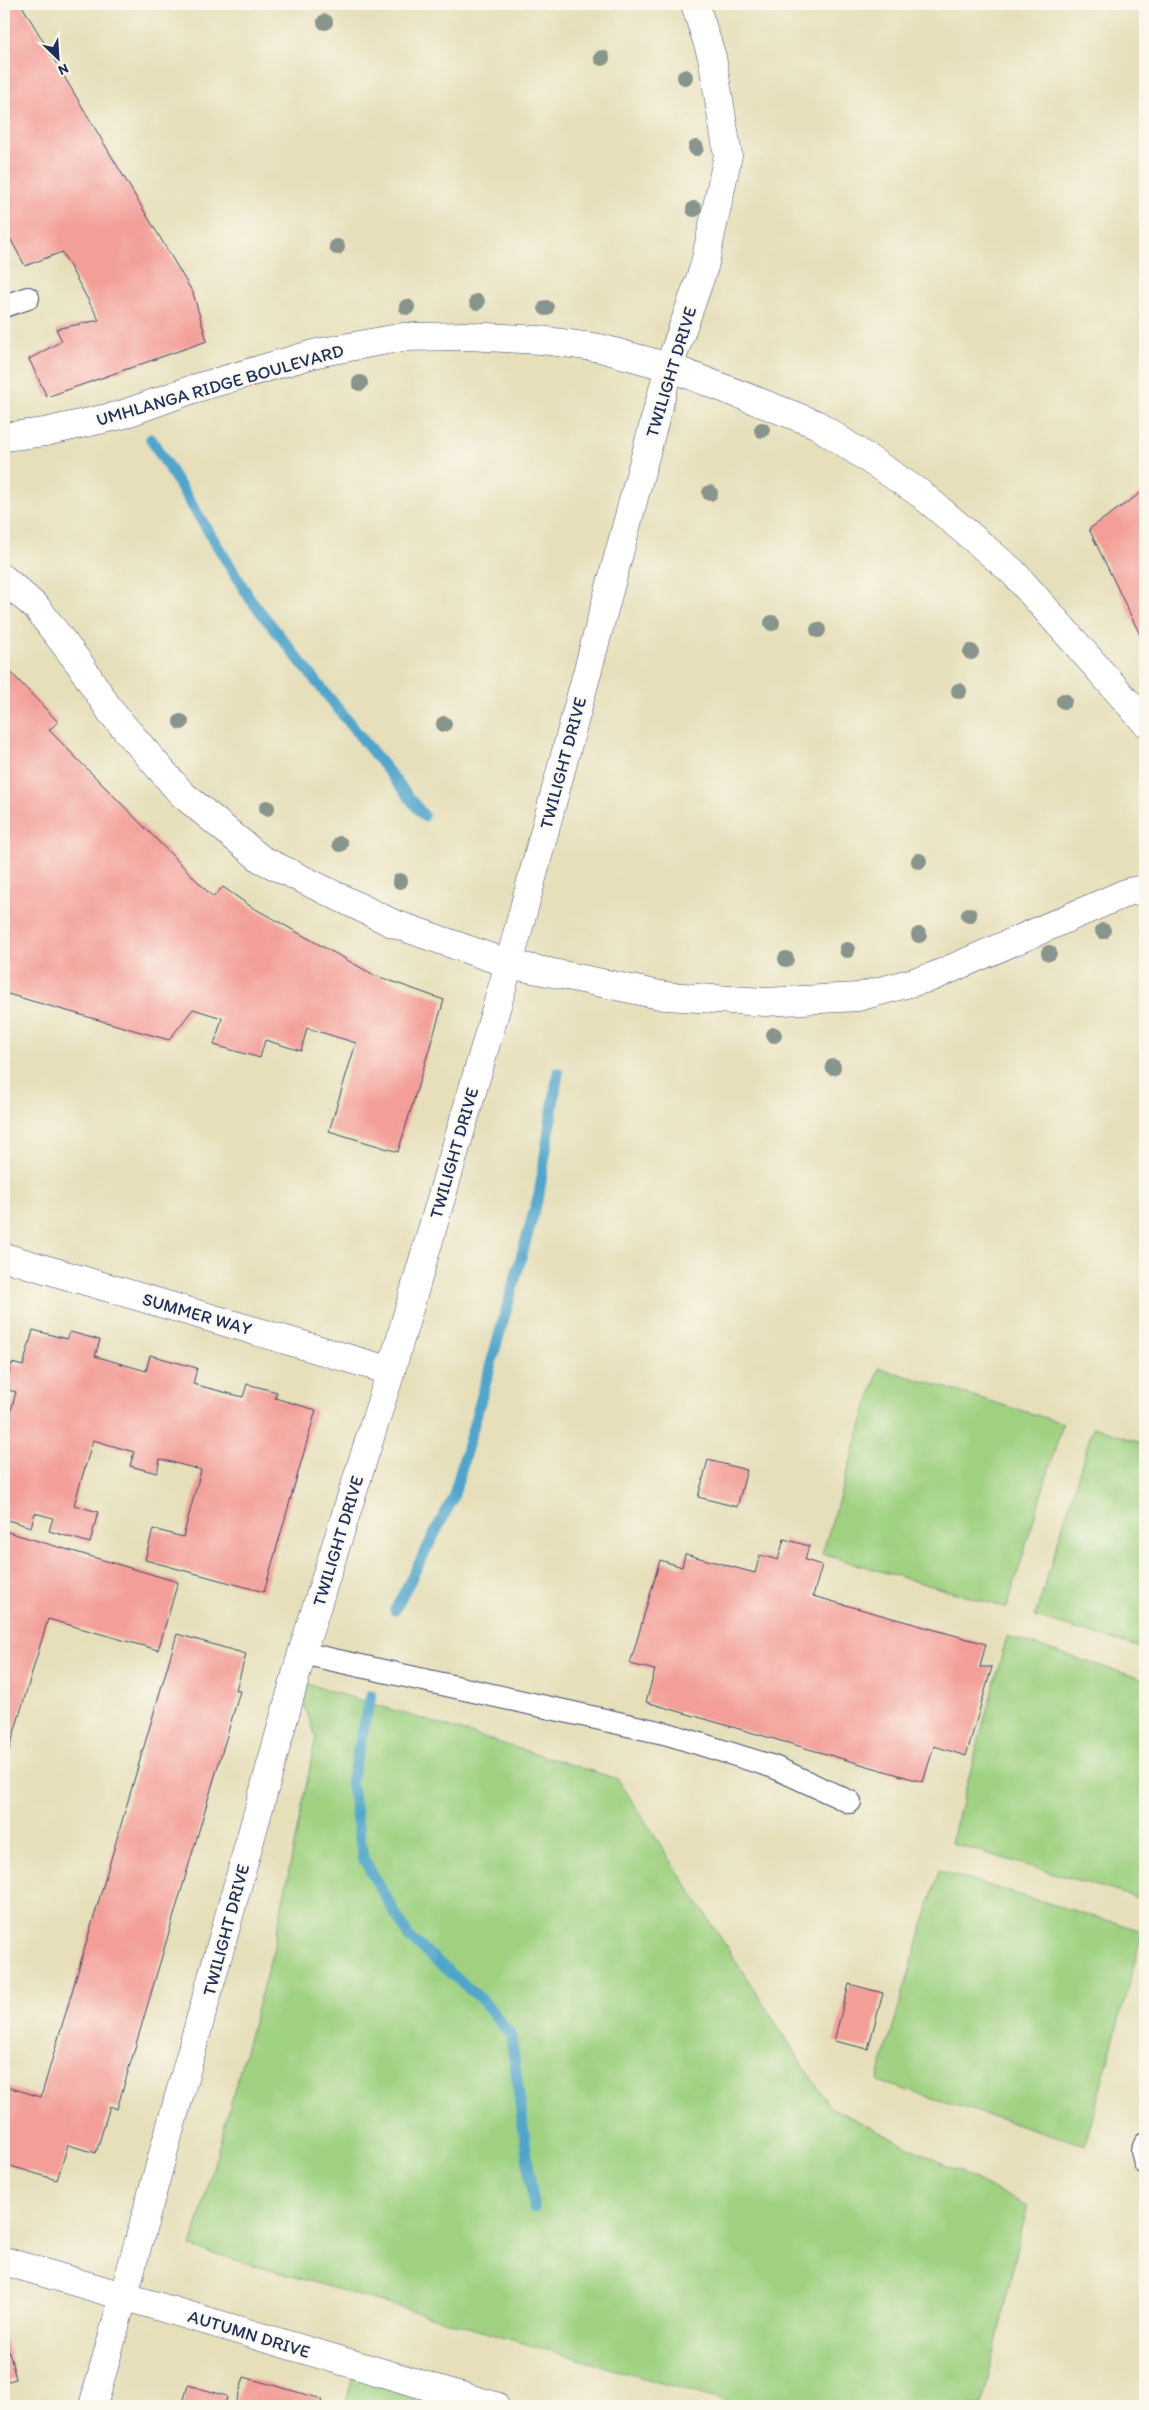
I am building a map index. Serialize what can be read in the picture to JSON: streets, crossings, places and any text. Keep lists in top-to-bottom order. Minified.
{"streets":{"street":["TWILIGHT DRIVE","UMHLANGA RIDGE BOULEVARD","SUMMER WAY","AUTUMN DRIVE"]},"crossings":[["TWILIGHT DRIVE","UMHLANGA RIDGE BOULEVARD"],["TWILIGHT DRIVE","SUMMER WAY"],["TWILIGHT DRIVE","AUTUMN DRIVE"]],"north":"bottom right"}
